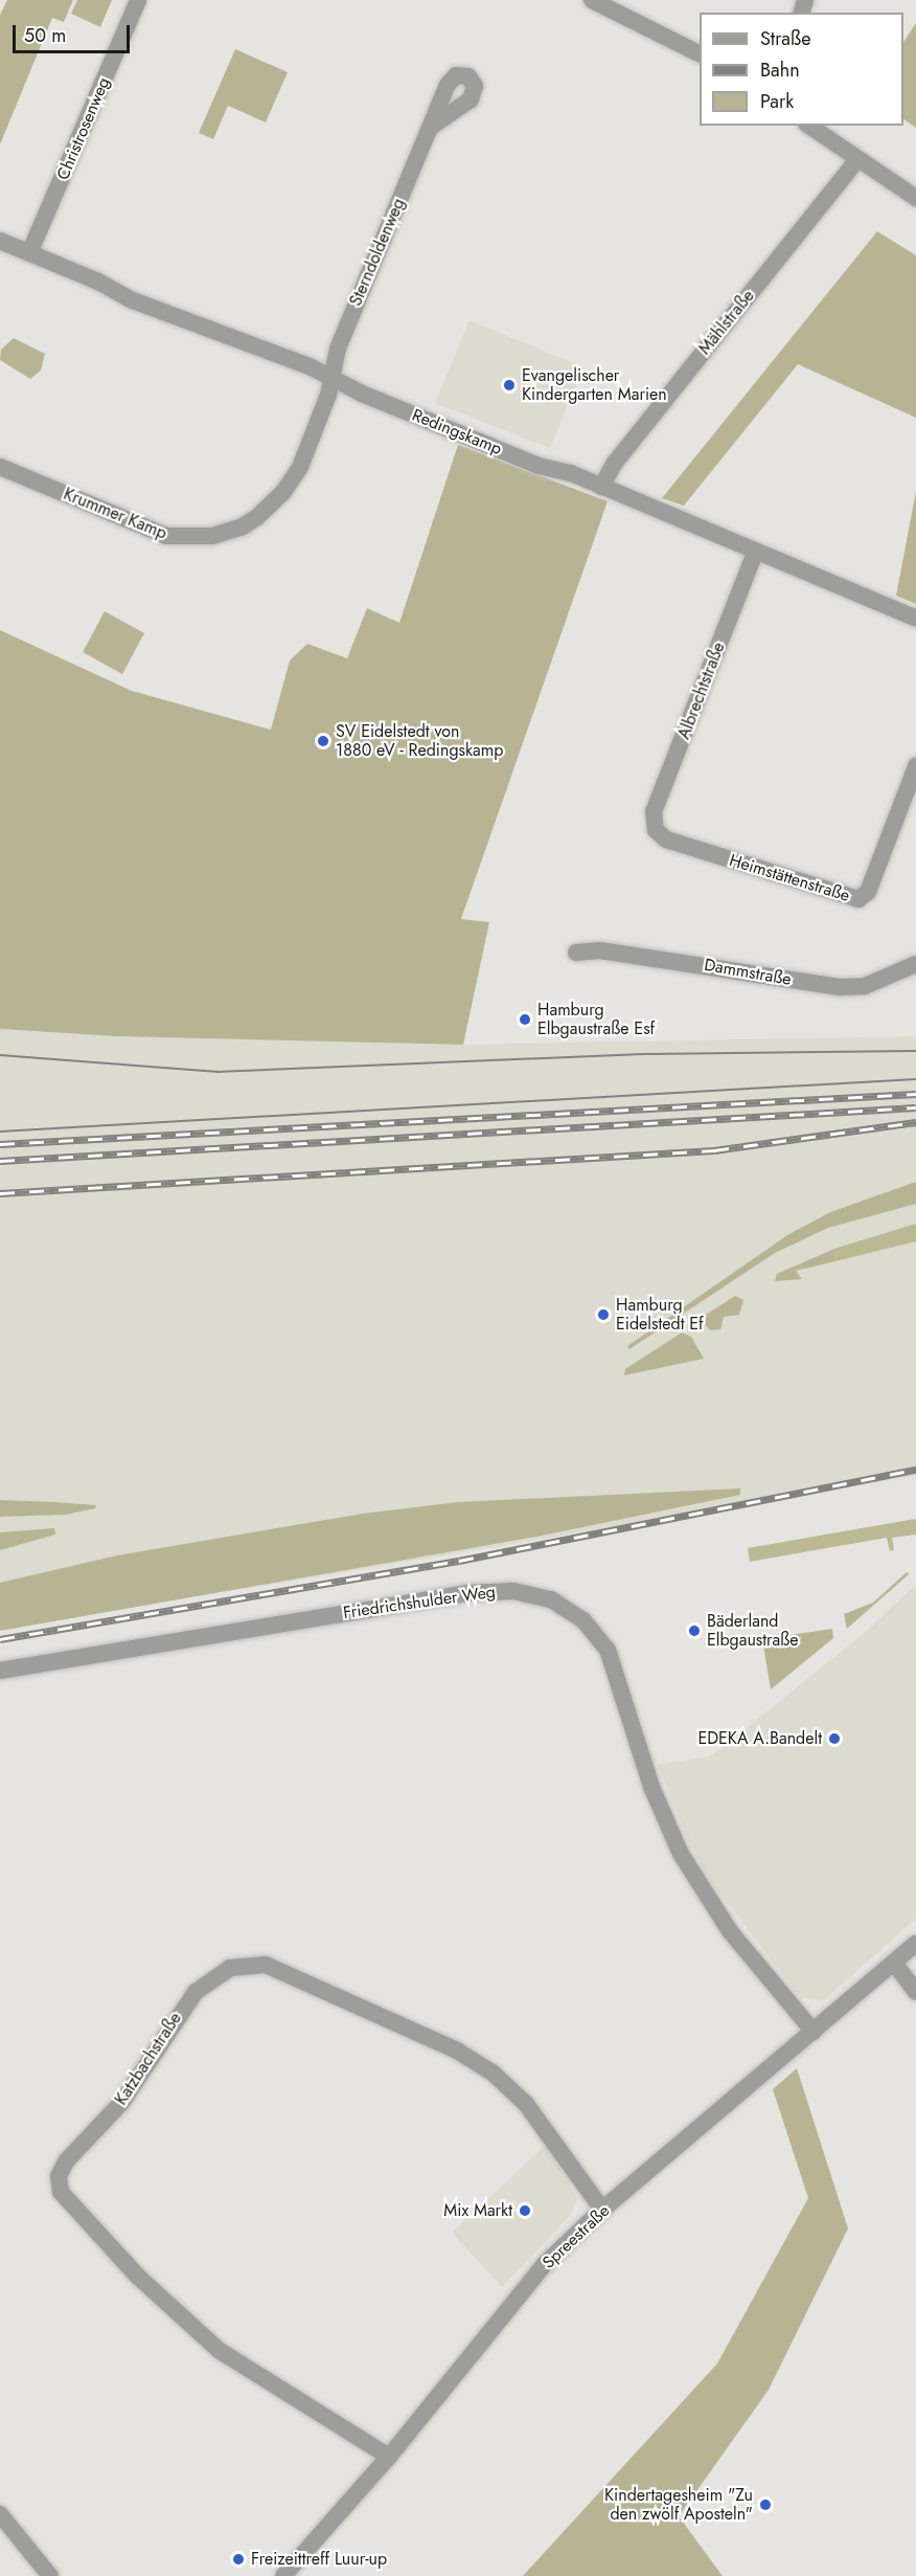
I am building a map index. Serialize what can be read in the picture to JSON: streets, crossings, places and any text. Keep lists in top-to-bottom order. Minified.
{"streets":{"street":["Christrosenweg","Sterndoldenweg","Mählstraße","Redingskamp","Krummer Kamp","Albrechtstraße","Heimstättenstraße","Dammstraße","Friedrichshulder Weg","Katzbachstraße","Spreestraße"]},"crossings":[["Christrosenweg","Redingskamp"],["Sterndoldenweg","Redingskamp"],["Sterndoldenweg","Krummer Kamp"],["Mählstraße","Redingskamp"],["Redingskamp","Krummer Kamp"],["Redingskamp","Albrechtstraße"],["Albrechtstraße","Heimstättenstraße"],["Friedrichshulder Weg","Spreestraße"],["Katzbachstraße","Spreestraße"]],"places":["Evangelischer Kindergarten Marien","SV Eidelstedt von 1880 eV - Redingskamp","Hamburg Elbgaustraße Esf","Hamburg Eidelstedt Ef","Bäderland Elbgaustraße","EDEKA A.Bandelt","Mix Markt","Kindertagesheim \"Zu den zwölf Aposteln\"","Freizeittreff Luur-up"],"legend":["Straße","Bahn","Park"],"scale_bar":"50 m"}
